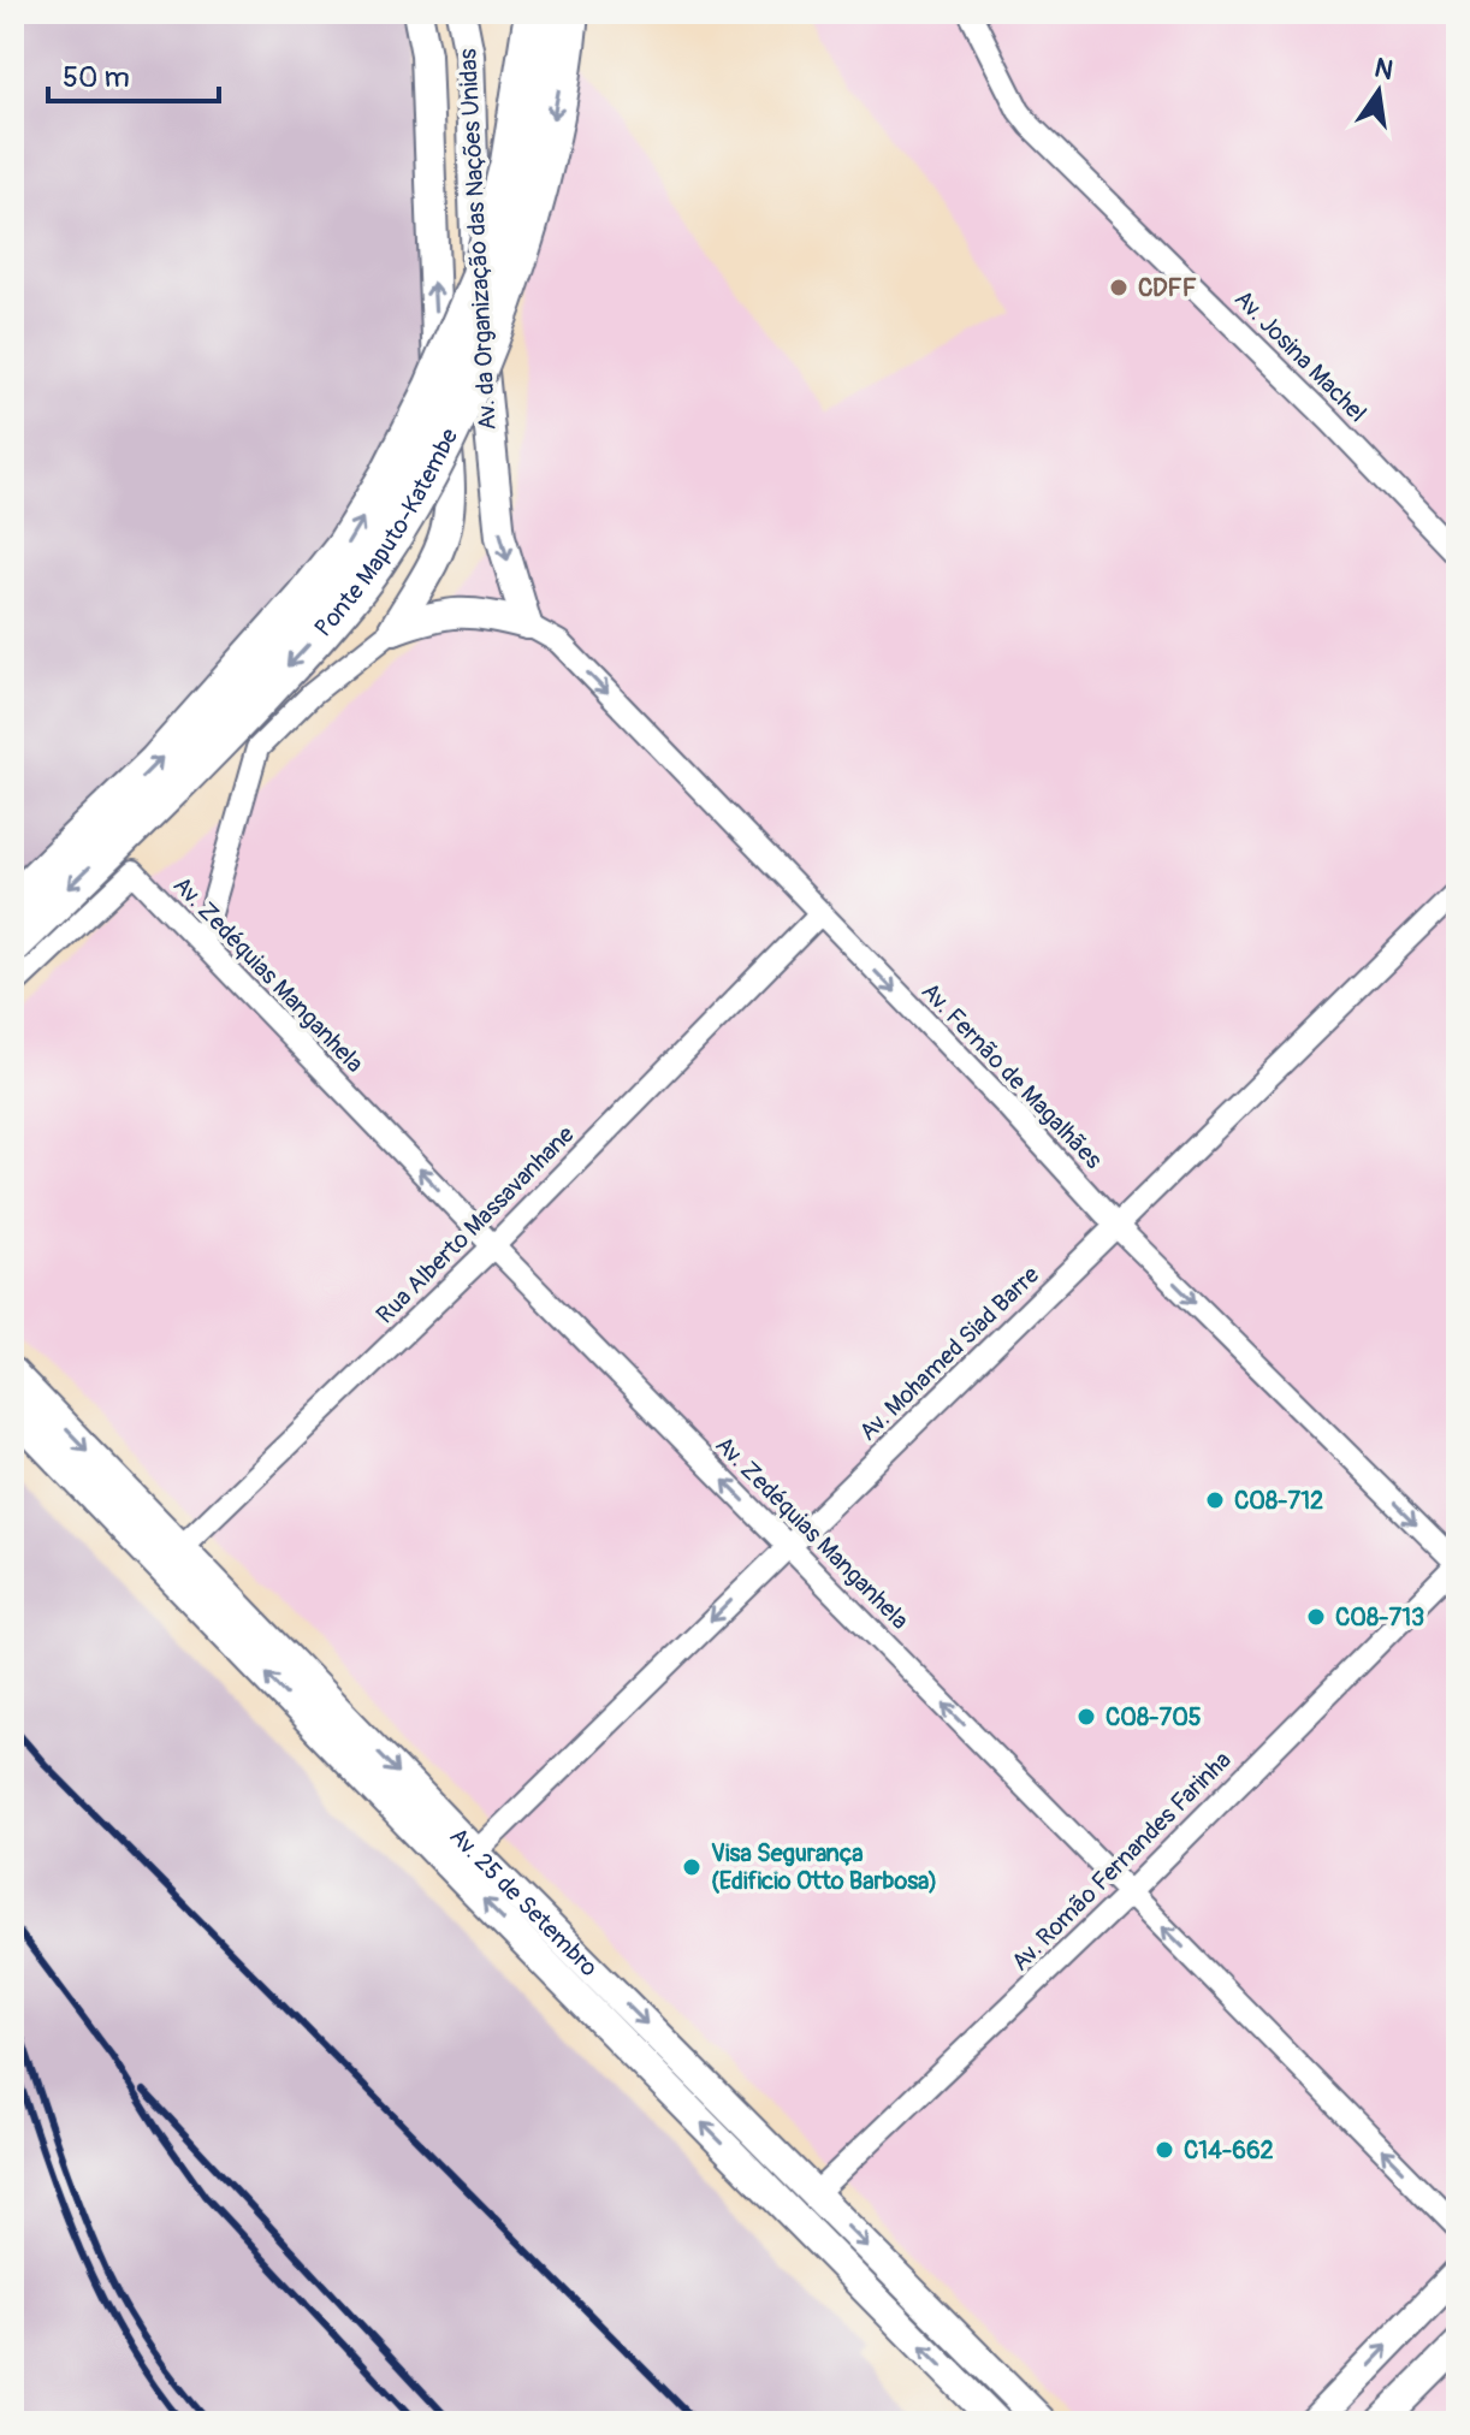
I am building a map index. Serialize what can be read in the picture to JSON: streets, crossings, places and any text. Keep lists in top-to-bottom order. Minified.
{"streets":{"highway":["Ponte Maputo-Katembe"],"main road":["Av. da Organização das Nações Unidas","Av. 25 de Setembro"],"street":["Av. Josina Machel","Av. Zedéquias Manganhela","Av. Fernão de Magalhães","Rua Alberto Massavanhane","Av. Mohamed Siad Barre","Av. Romão Fernandes Farinha"]},"crossings":[["Av. da Organização das Nações Unidas","Av. Fernão de Magalhães"],["Av. Zedéquias Manganhela","Rua Alberto Massavanhane"],["Av. Zedéquias Manganhela","Av. Mohamed Siad Barre"],["Av. Zedéquias Manganhela","Av. Romão Fernandes Farinha"],["Av. Fernão de Magalhães","Rua Alberto Massavanhane"],["Av. Fernão de Magalhães","Av. Mohamed Siad Barre"],["Av. Fernão de Magalhães","Av. Romão Fernandes Farinha"],["Rua Alberto Massavanhane","Av. 25 de Setembro"],["Av. Mohamed Siad Barre","Av. 25 de Setembro"],["Av. Romão Fernandes Farinha","Av. 25 de Setembro"]],"one_way":["Av. Zedéquias Manganhela","Av. Fernão de Magalhães"],"places":["CDFF","C08-712","C08-713","C08-705","Visa Segurança (Edificio Otto Barbosa)","C14-662"],"scale_bar":"50 m","north":"top"}
